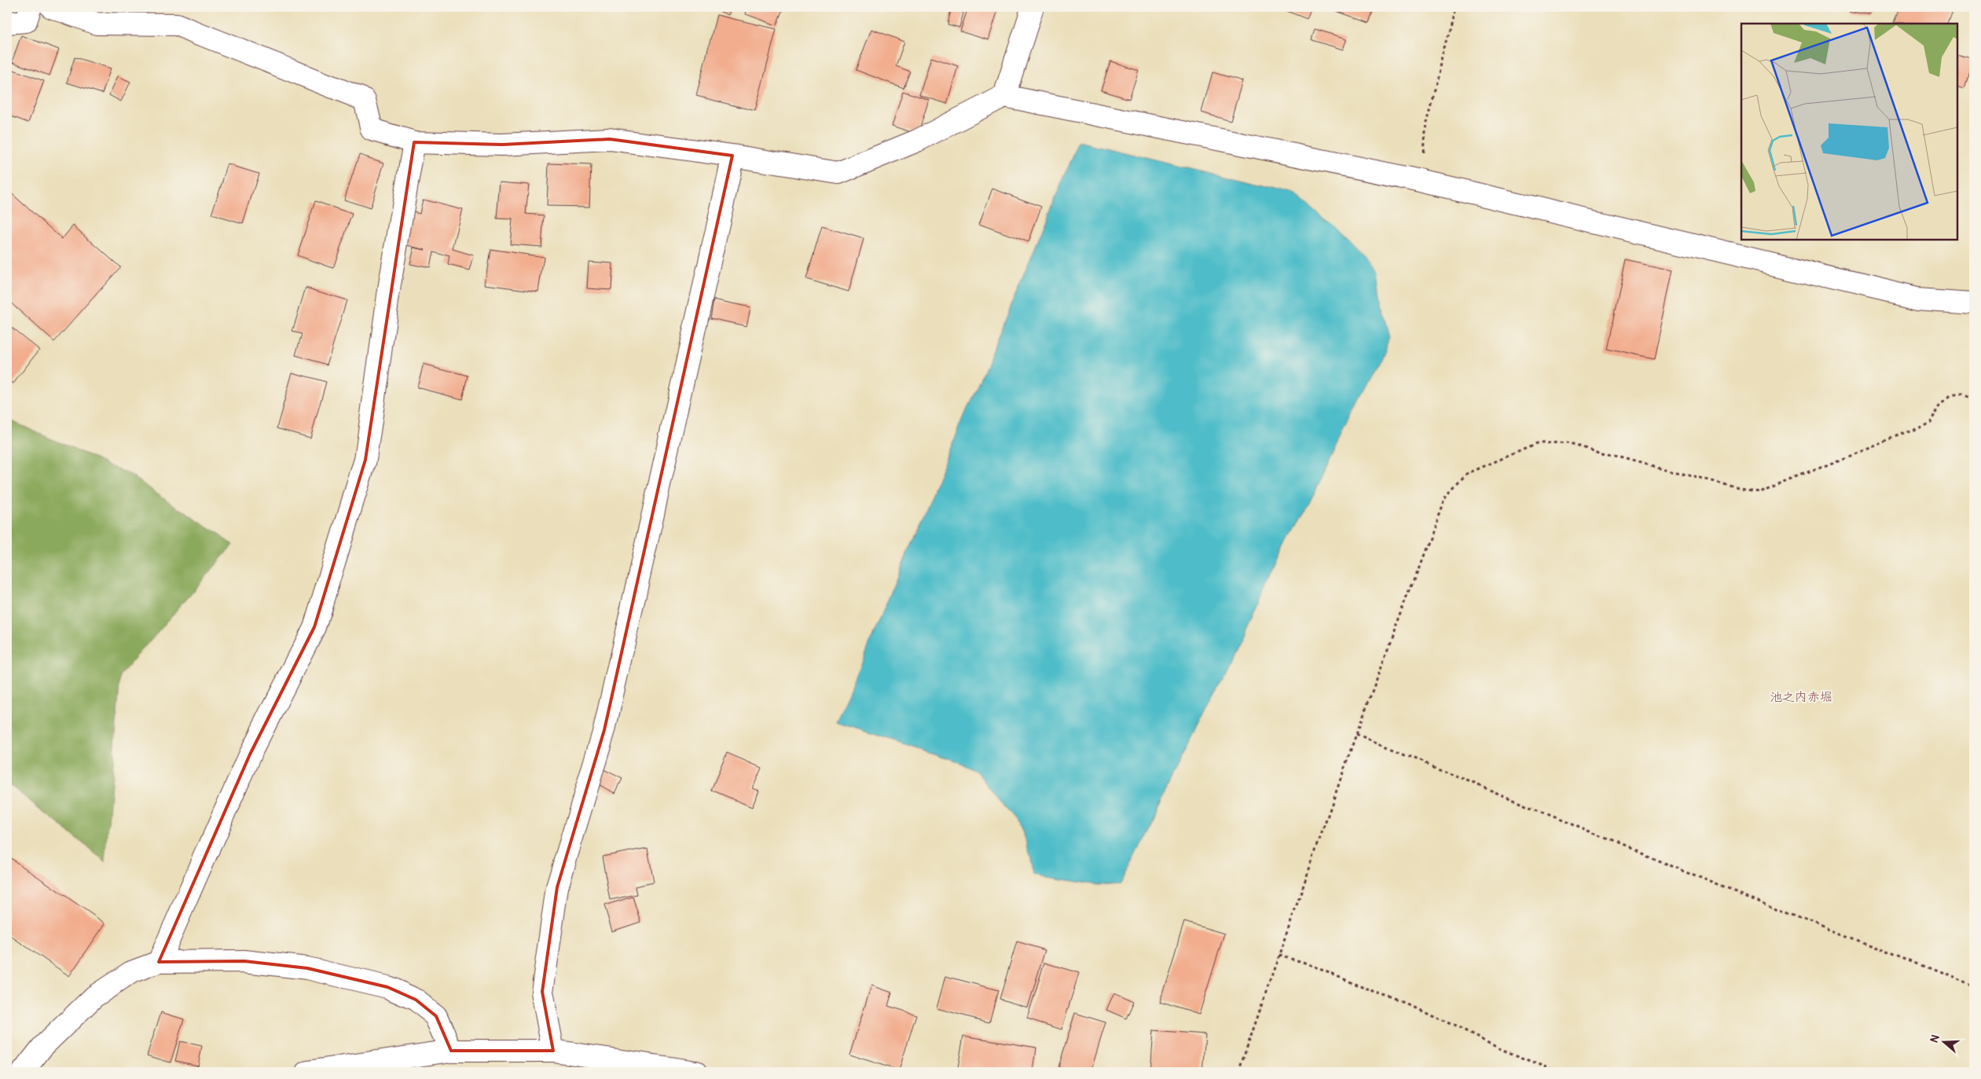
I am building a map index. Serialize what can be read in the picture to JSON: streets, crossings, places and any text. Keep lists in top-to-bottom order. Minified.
{"districts":["池之内赤堀"],"north":"left"}
